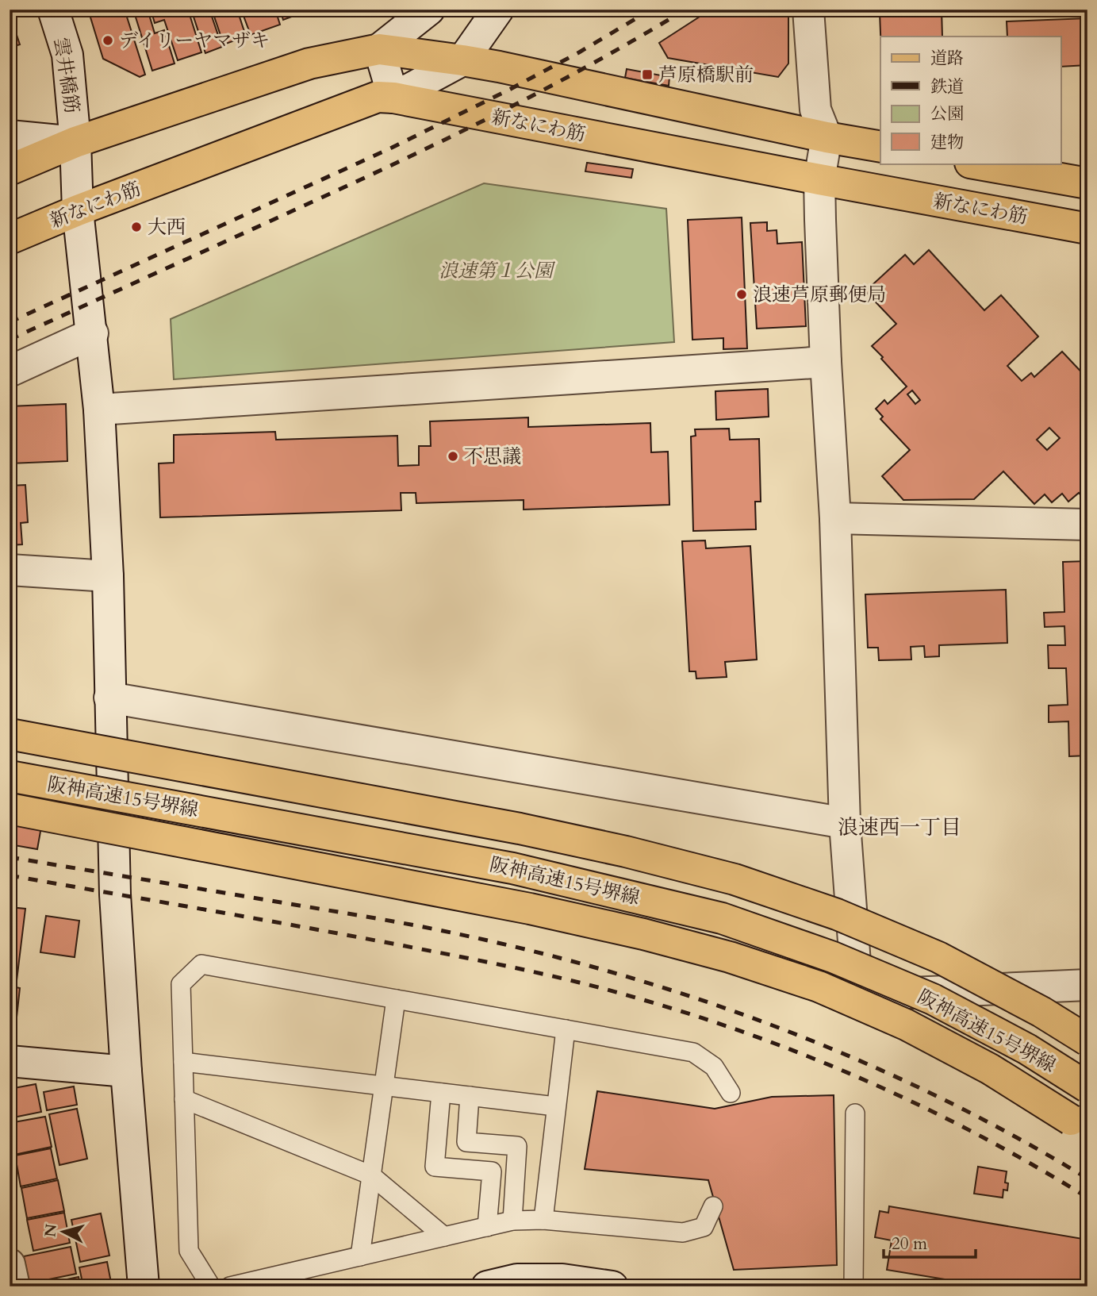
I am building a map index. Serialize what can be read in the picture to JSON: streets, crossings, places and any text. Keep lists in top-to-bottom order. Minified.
{"streets":{"main road":["新なにわ筋","阪神高速15号堺線"],"street":["雲井橋筋"]},"crossings":[["雲井橋筋","新なにわ筋"]],"districts":["浪速西一丁目"],"parks":["浪速第１公園"],"places":{"other":["デイリーヤマザキ","大西","浪速芦原郵便局","不思議"],"transit":["芦原橋駅前"]},"legend":["道路","鉄道","公園","建物"],"scale_bar":"20 m","north":"left"}
